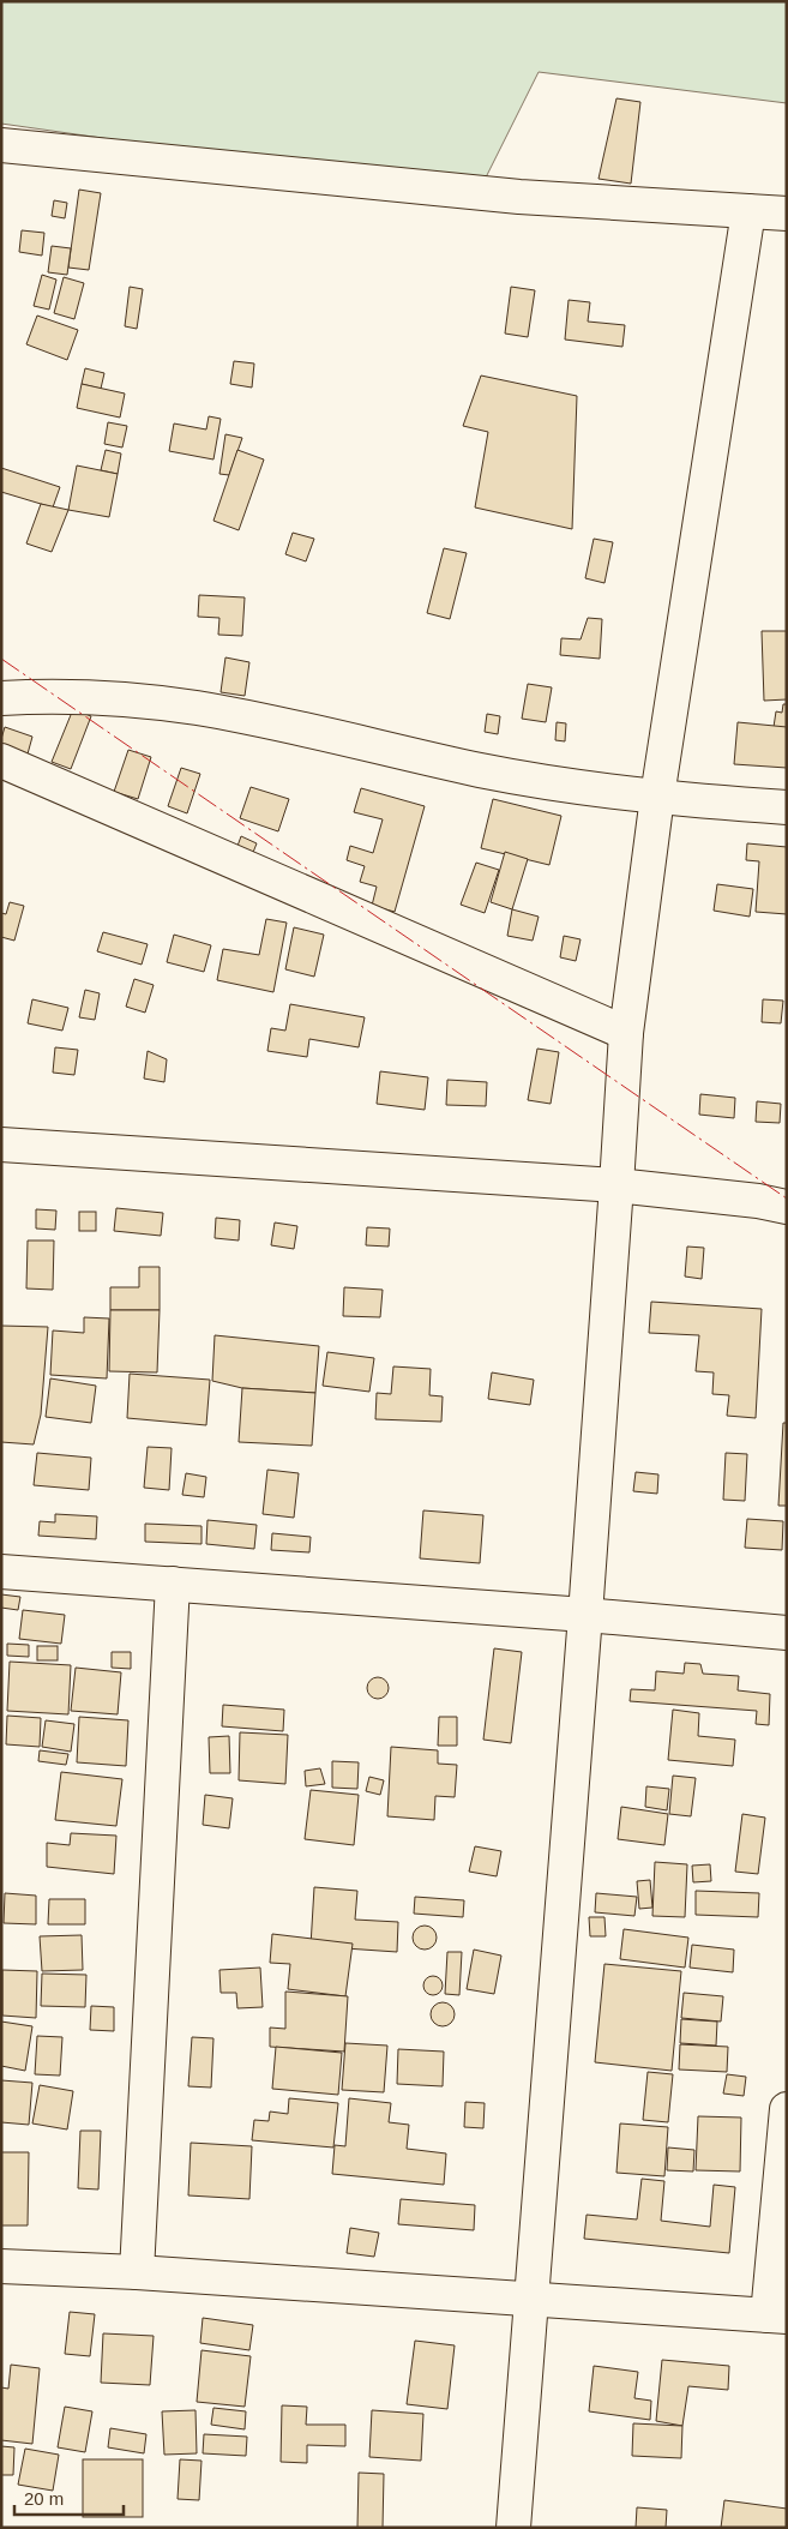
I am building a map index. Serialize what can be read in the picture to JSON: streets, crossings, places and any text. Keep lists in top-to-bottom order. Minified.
{"scale_bar":"20 m"}
